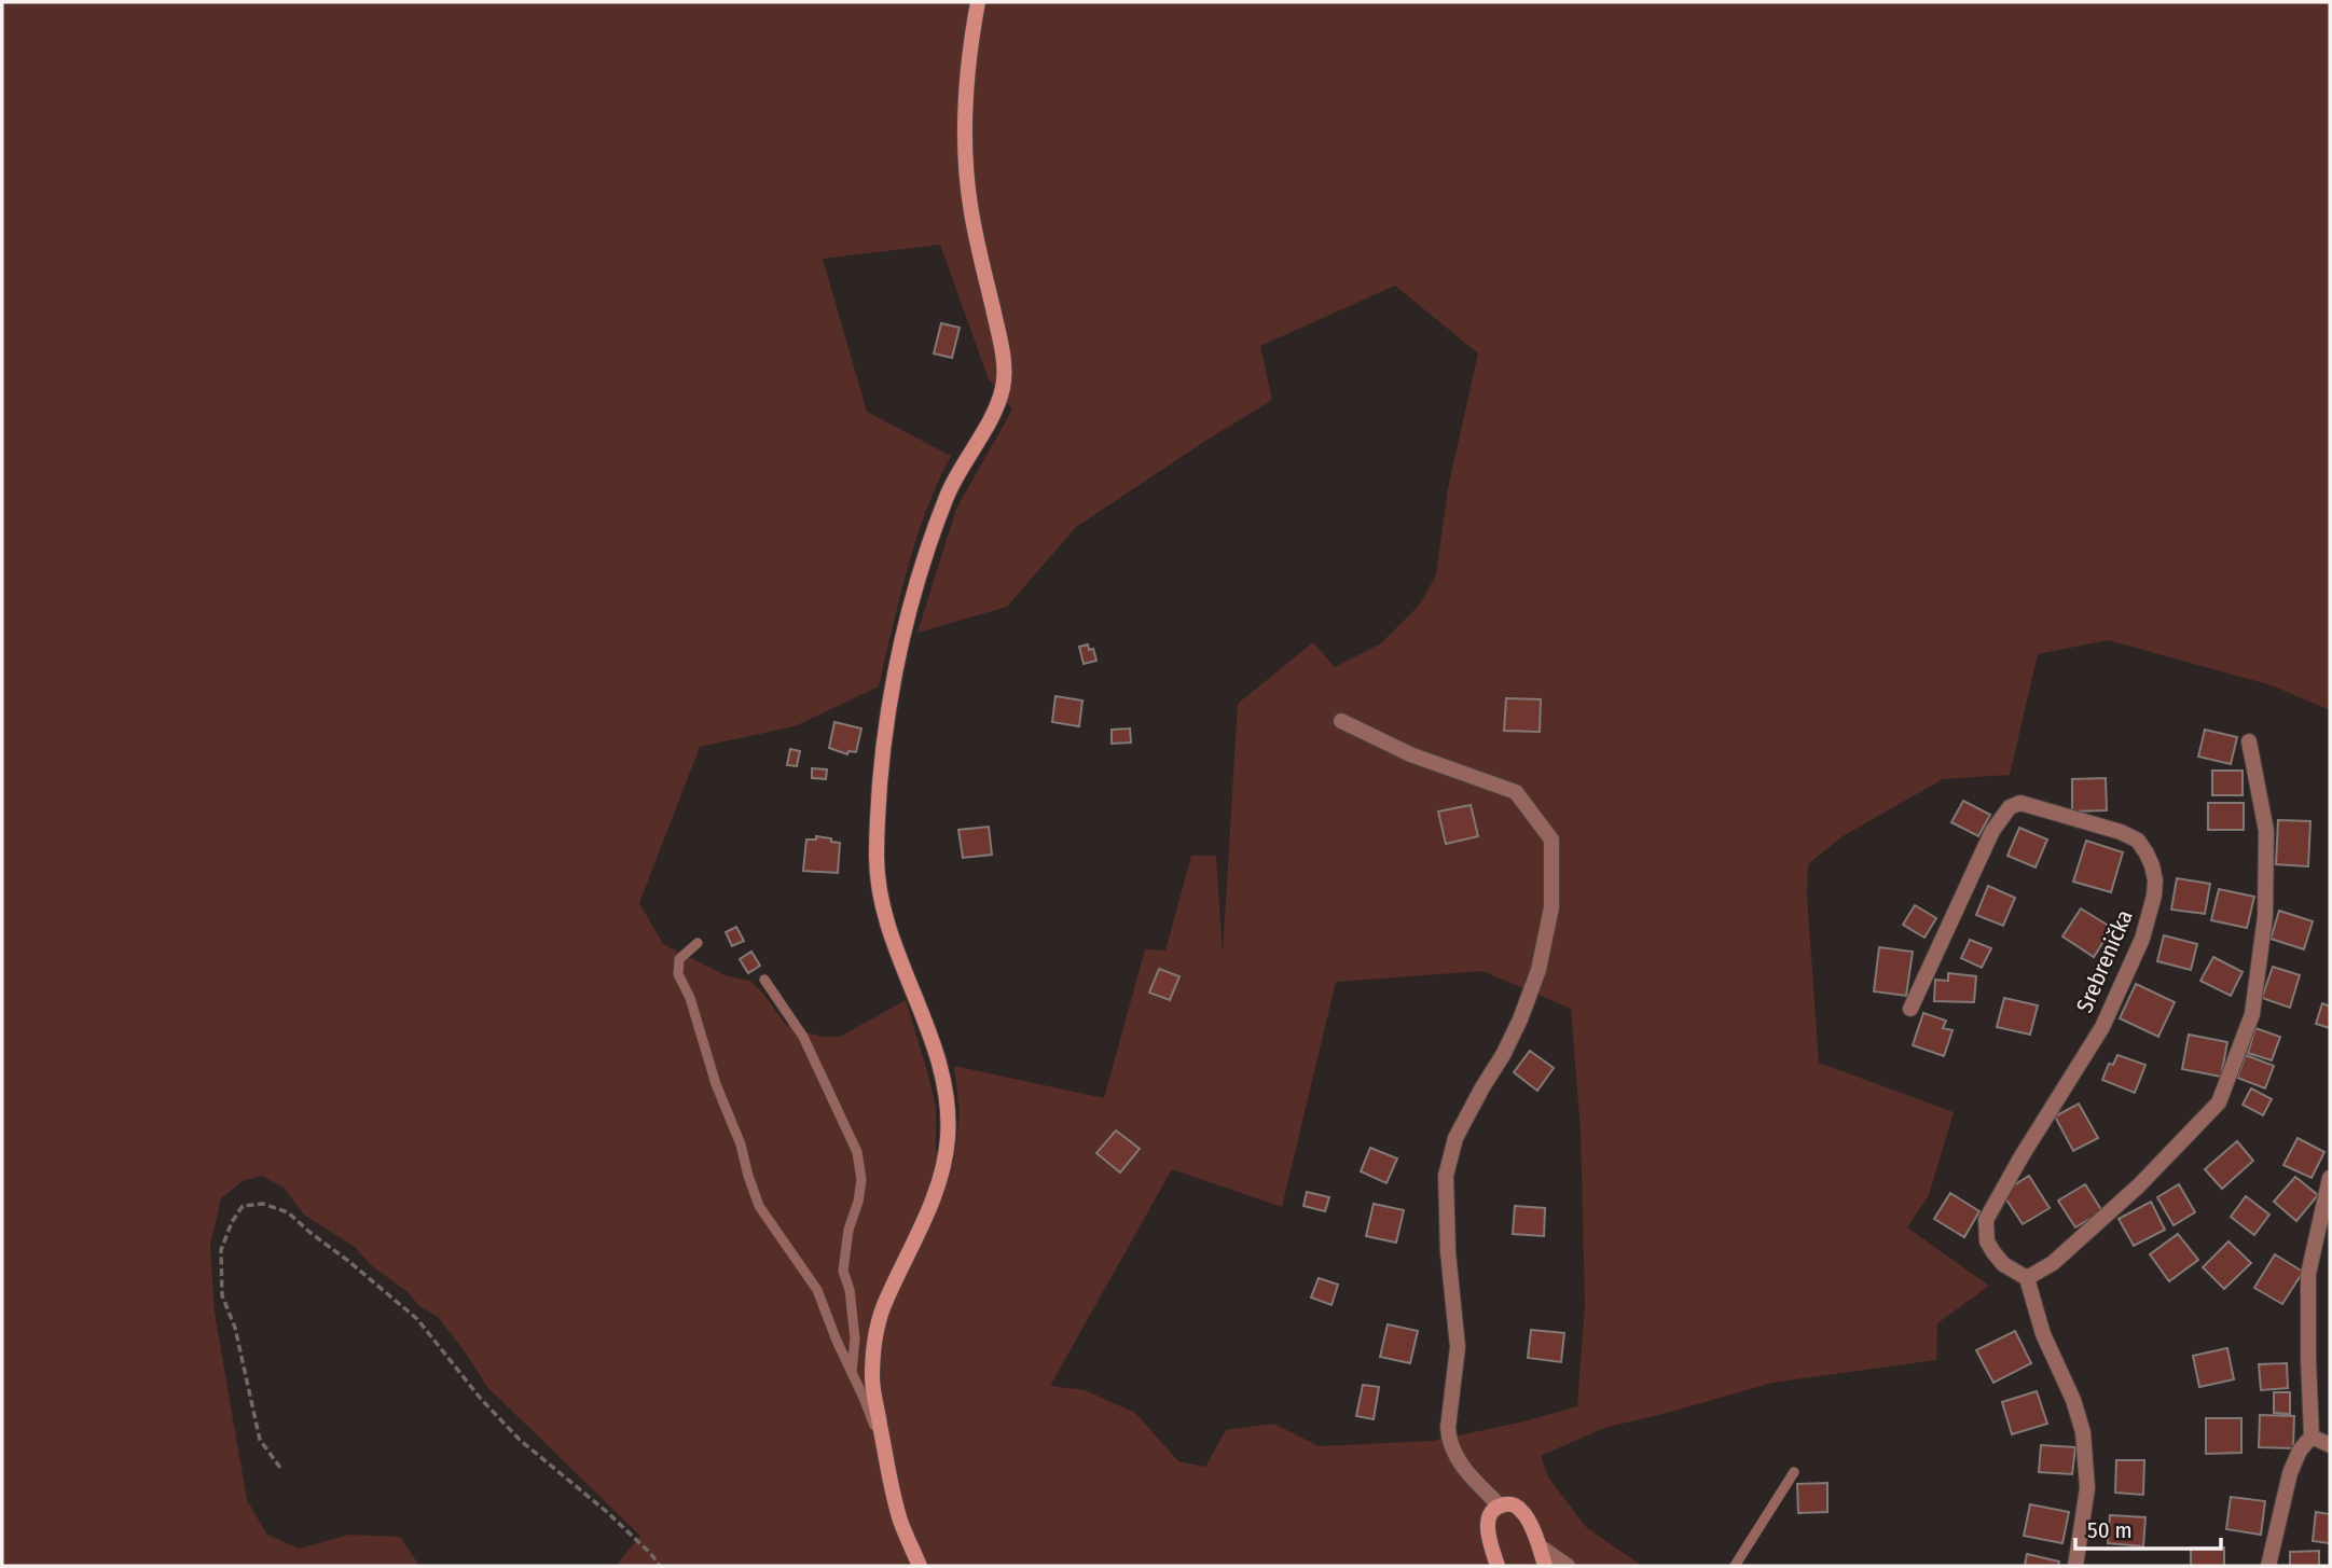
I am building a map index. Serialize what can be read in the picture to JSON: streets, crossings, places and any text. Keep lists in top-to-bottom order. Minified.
{"streets":{"street":["Srebrenička"]},"scale_bar":"50 m"}
